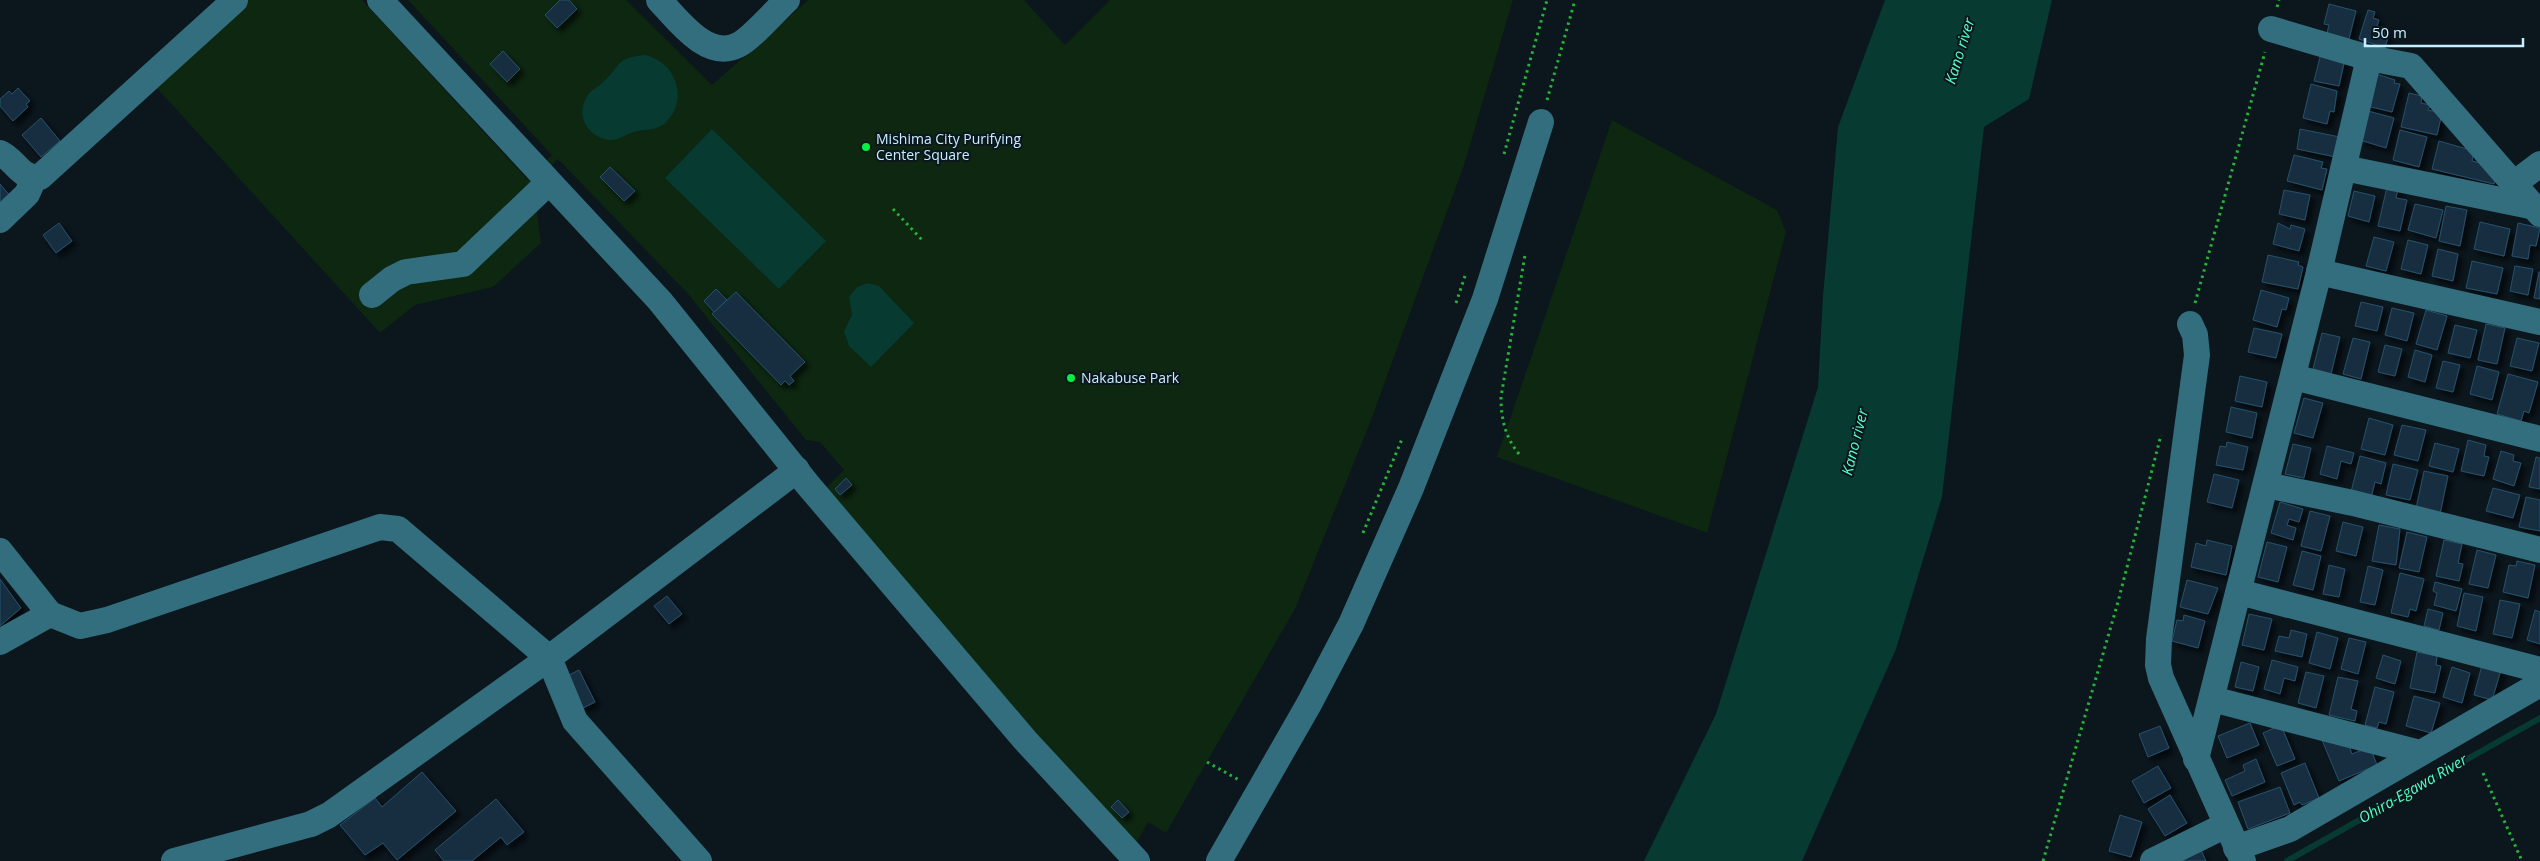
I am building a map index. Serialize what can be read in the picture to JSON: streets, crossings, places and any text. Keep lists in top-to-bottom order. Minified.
{"water":["Kano river","Ohira-Egawa River"],"places":["Mishima City Purifying Center Square","Nakabuse Park"],"scale_bar":"50 m"}
